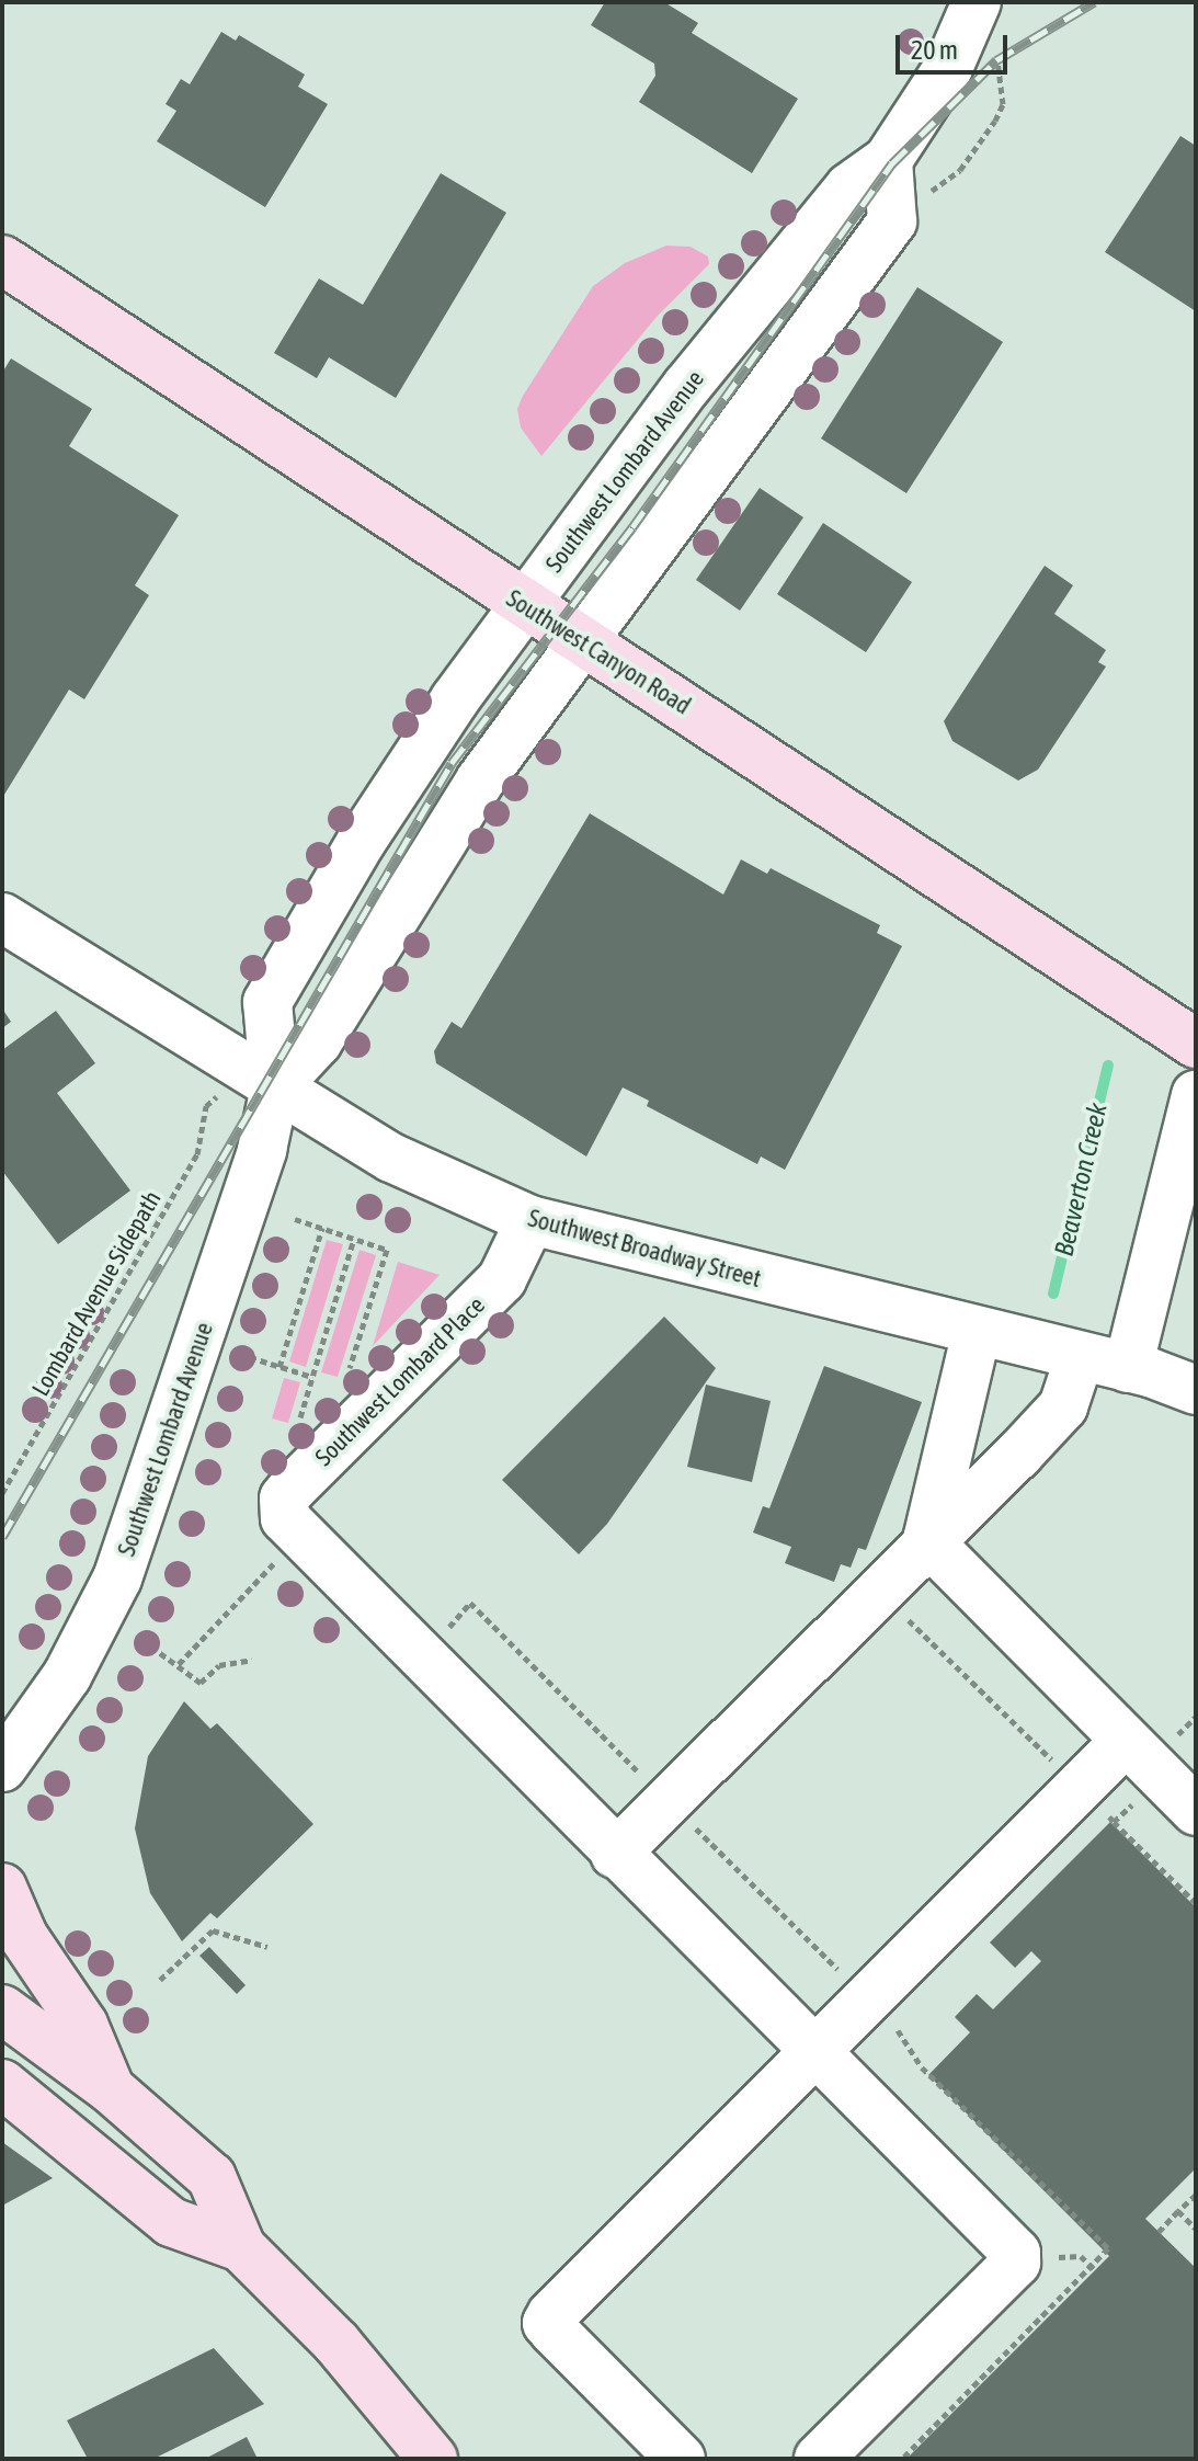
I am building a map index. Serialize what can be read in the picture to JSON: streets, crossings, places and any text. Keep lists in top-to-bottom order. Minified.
{"streets":{"main road":["Southwest Canyon Road"],"street":["Southwest Lombard Avenue","Southwest Broadway Street","Southwest Lombard Place"],"path":["Lombard Avenue Sidepath"]},"crossings":[["Southwest Lombard Avenue","Southwest Canyon Road"],["Southwest Lombard Avenue","Southwest Broadway Street"],["Southwest Broadway Street","Southwest Lombard Place"]],"water":["Beaverton Creek"],"scale_bar":"20 m"}
